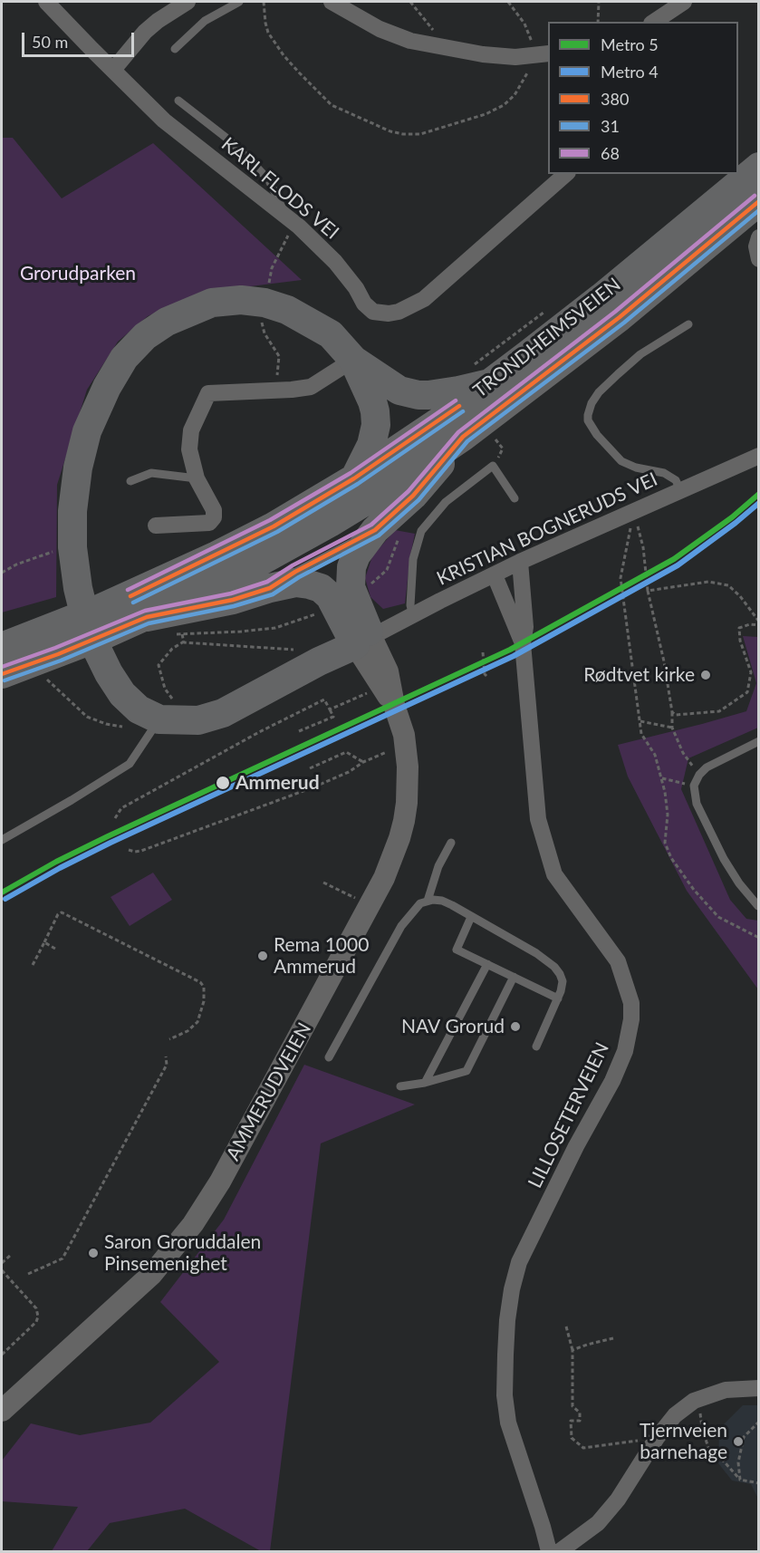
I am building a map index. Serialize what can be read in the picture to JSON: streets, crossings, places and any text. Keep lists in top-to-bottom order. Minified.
{"streets":{"highway":["TRONDHEIMSVEIEN"],"street":["KARL FLODS VEI","KRISTIAN BOGNERUDS VEI","AMMERUDVEIEN","LILLOSETERVEIEN"]},"crossings":[["KRISTIAN BOGNERUDS VEI","AMMERUDVEIEN"],["KRISTIAN BOGNERUDS VEI","LILLOSETERVEIEN"]],"parks":["Grorudparken"],"places":["Rødtvet kirke","Ammerud","Rema 1000 Ammerud","NAV Grorud","Saron Groruddalen Pinsemenighet","Tjernveien barnehage"],"lines":["transit line 68","transit line 380","transit line 31","metro line 5","metro line 4"],"legend":["Metro 5","Metro 4","380","31","68"],"scale_bar":"50 m"}
